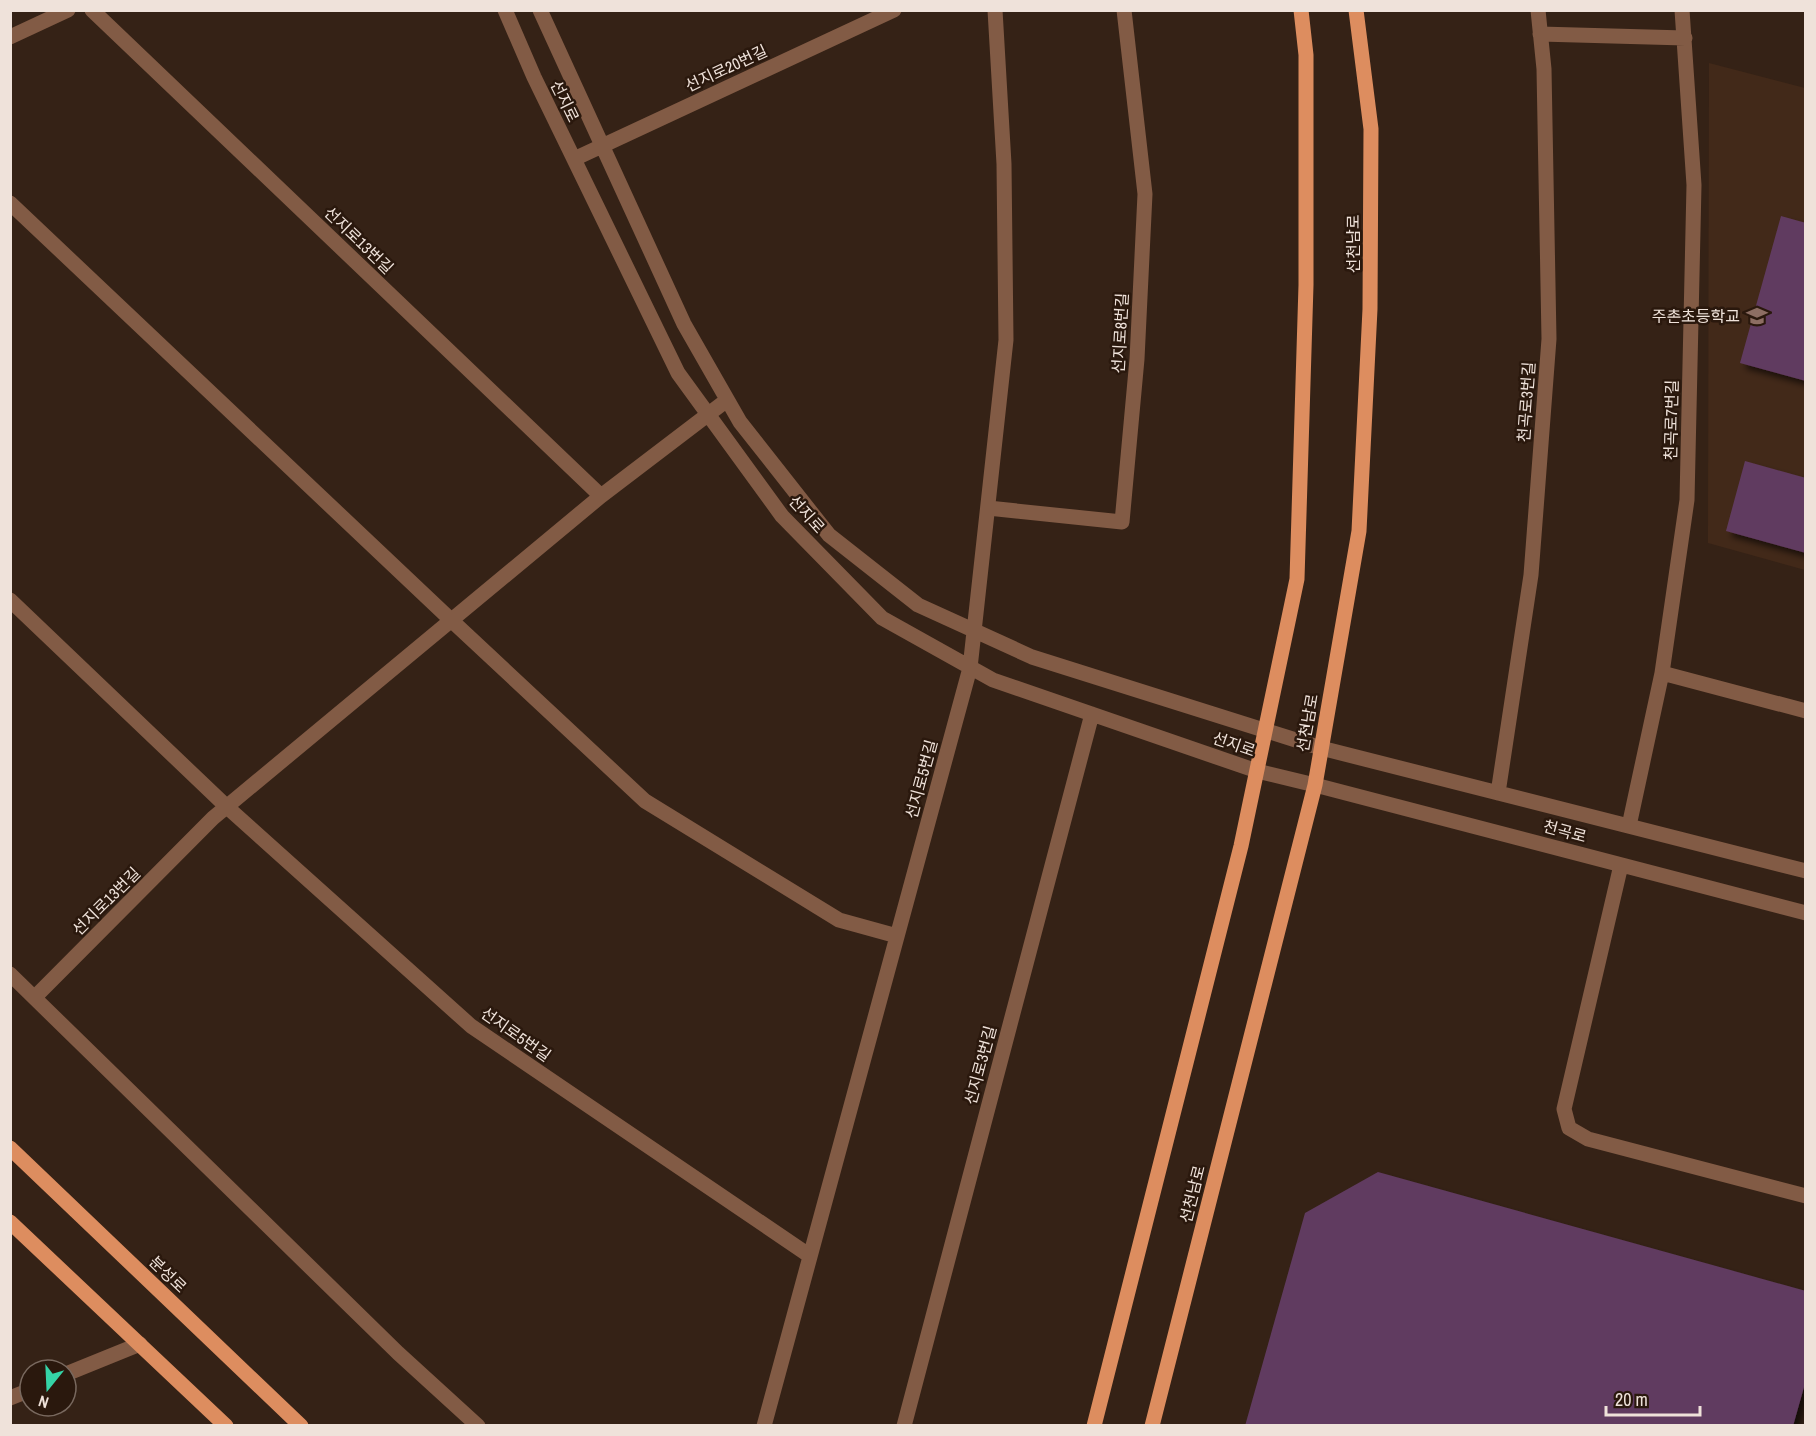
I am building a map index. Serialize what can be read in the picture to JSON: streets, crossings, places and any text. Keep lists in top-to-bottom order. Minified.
{"streets":{"main road":["선천남로","분성로"],"street":["선지로20번길","선지로","선지로13번길","선지로8번길","천곡로3번길","천곡로7번길","선지로5번길","천곡로","선지로3번길"]},"crossings":[["선지로20번길","선지로"],["선지로","선지로13번길"],["선지로","선천남로"],["선지로","선지로5번길"],["선지로","천곡로"],["선지로","선지로3번길"],["선지로13번길","선지로5번길"],["선천남로","천곡로"],["천곡로3번길","천곡로"],["천곡로7번길","천곡로"]],"places":{"school or university":["주촌초등학교"]},"scale_bar":"20 m","north":"bottom"}
